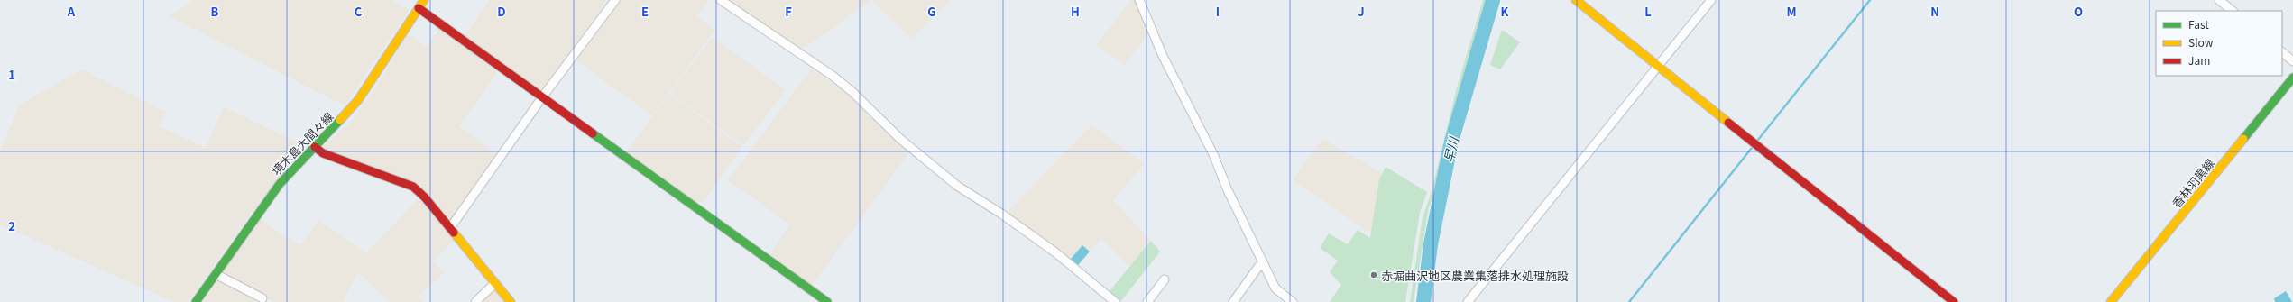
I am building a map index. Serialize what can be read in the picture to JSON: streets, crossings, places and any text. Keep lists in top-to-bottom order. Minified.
{"streets":{"street":["境木島大間々線","香林羽黒線"]},"water":["早川"],"places":["赤堀曲沢地区農業集落排水処理施設"],"legend":["Fast","Slow","Jam"],"grid":{"columns":["A","B","C","D","E","F","G","H","I","J","K","L","M","N","O"],"rows":["1","2"]}}
